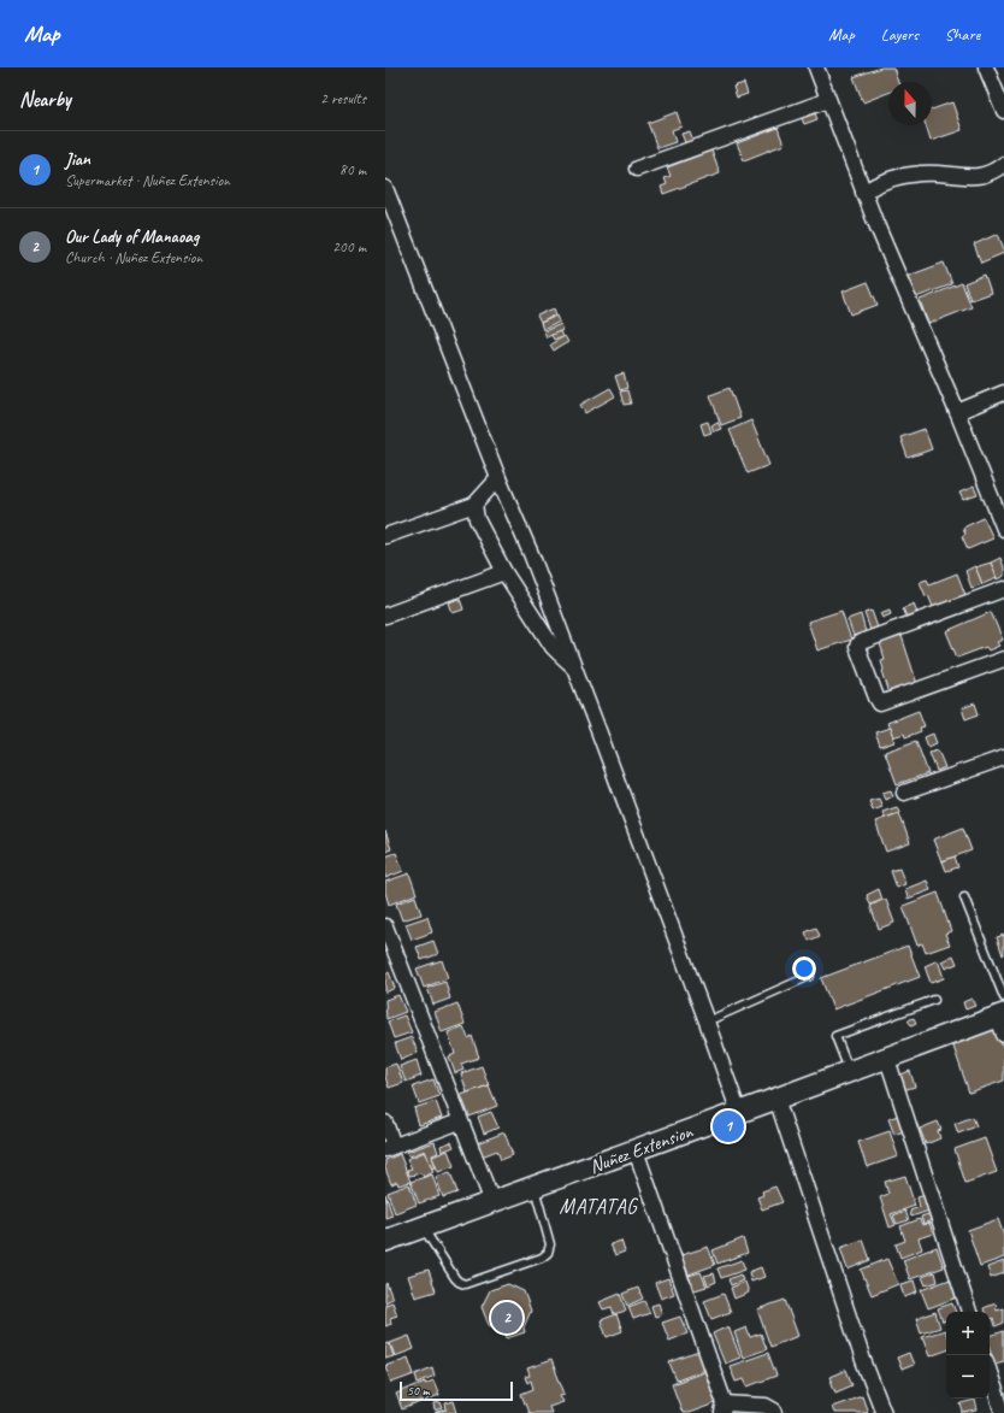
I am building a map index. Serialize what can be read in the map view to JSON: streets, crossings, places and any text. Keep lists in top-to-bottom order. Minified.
{"streets":{"street":["Nuñez Extension"]},"districts":["MATATAG"],"scale_bar":"50 m","north":"top","page":{"header":"Map","nav":["Map","Layers","Share"],"heading":["Nearby","2 results"],"list":[{"mark":"1","name":"Jian","note":"Supermarket · Nuñez Extension","value":"80 m"},{"mark":"2","name":"Our Lady of Manaoag","note":"Church · Nuñez Extension","value":"200 m"}],"pins":["1","2"],"map_buttons":["+","−"],"scale":"50 m"}}
